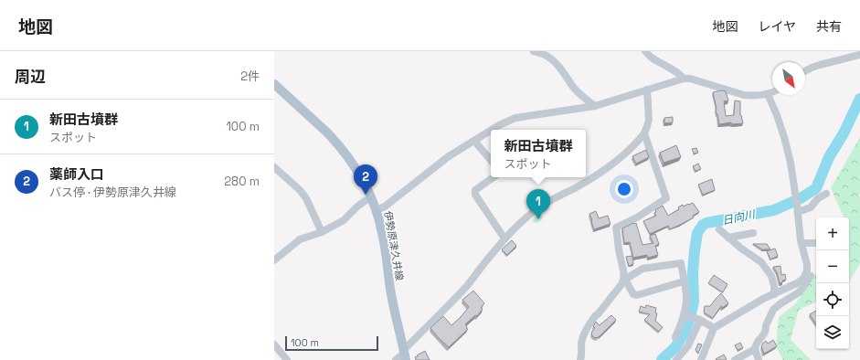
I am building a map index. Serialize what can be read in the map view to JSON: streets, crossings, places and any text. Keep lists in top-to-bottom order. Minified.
{"streets":{"main road":["伊勢原津久井線"]},"water":["日向川"],"scale_bar":"100 m","north":"bottom right","page":{"header":"地図","nav":["地図","レイヤ","共有"],"heading":["周辺","2件"],"list":[{"mark":"1","name":"新田古墳群","note":"スポット","value":"100 m"},{"mark":"2","name":"薬師入口","note":"バス停 · 伊勢原津久井線","value":"280 m"}],"popup":["新田古墳群","スポット"],"pins":["2","1"],"map_buttons":["+","−"],"scale":"100 m"}}
